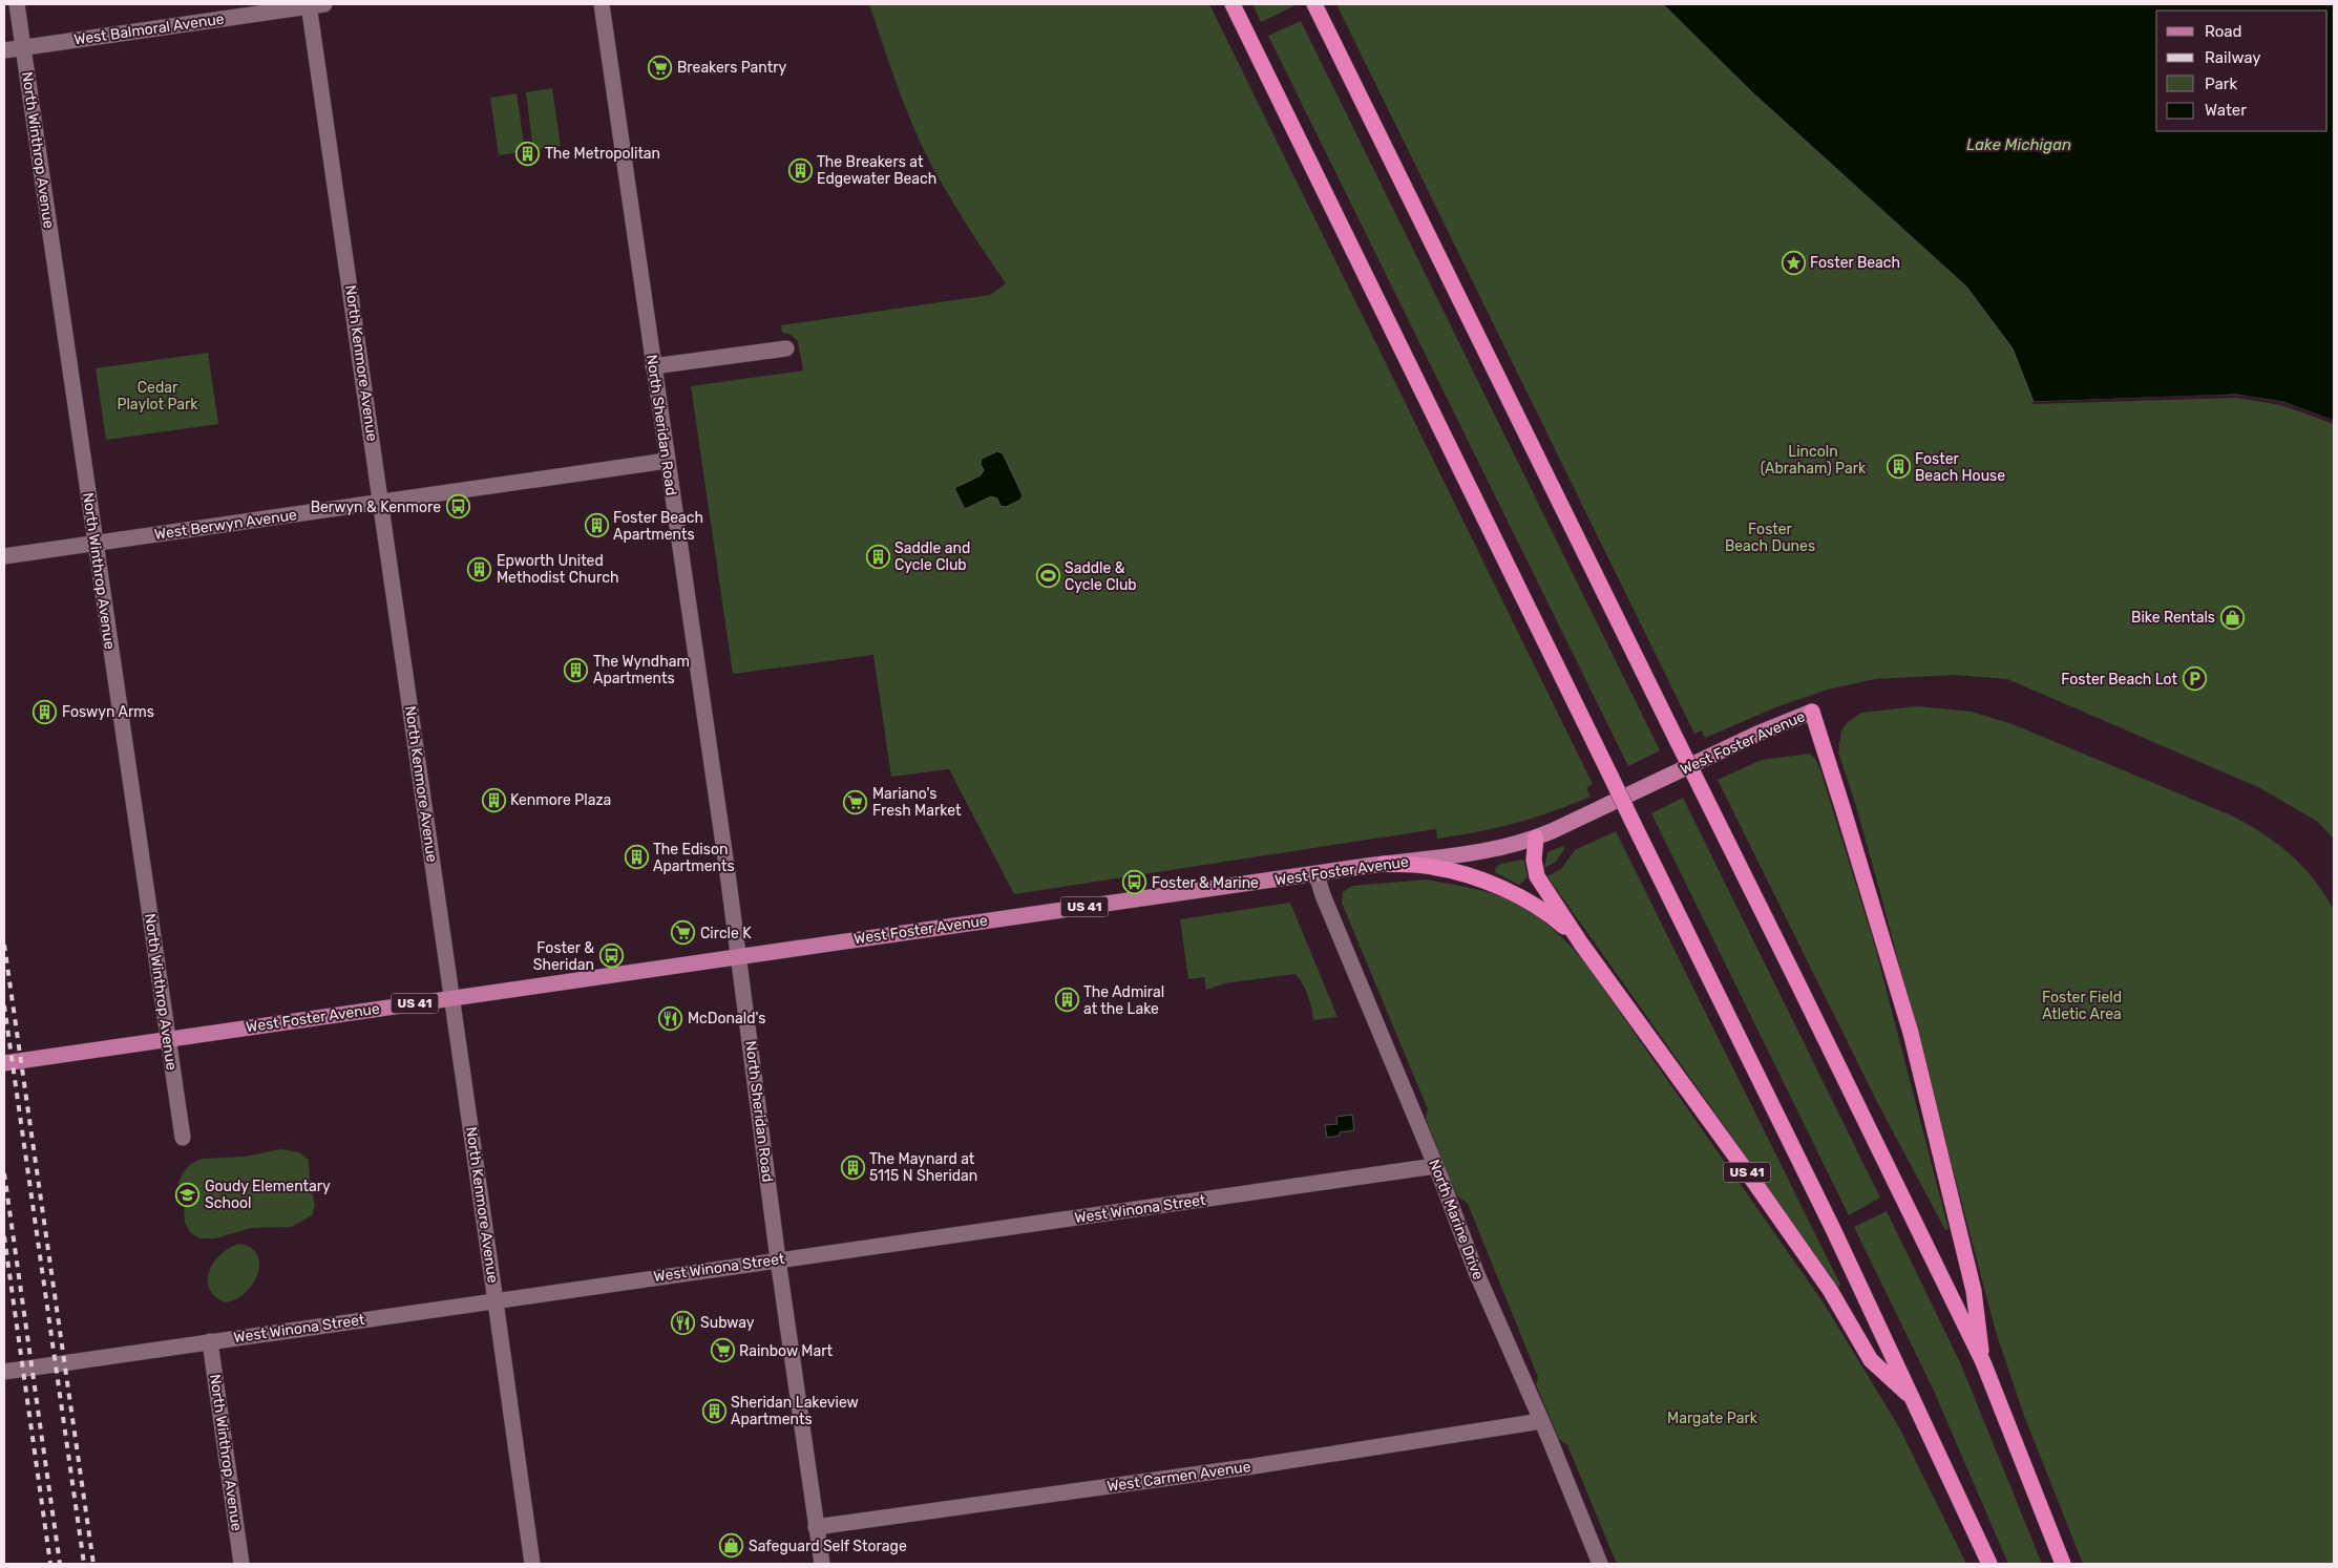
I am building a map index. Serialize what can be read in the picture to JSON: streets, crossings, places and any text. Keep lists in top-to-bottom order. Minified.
{"streets":{"highway":["US 41"],"main road":["West Foster Avenue"],"street":["West Balmoral Avenue","North Winthrop Avenue","North Kenmore Avenue","North Sheridan Road","West Berwyn Avenue","West Winona Street","North Marine Drive","West Carmen Avenue"]},"crossings":[["West Balmoral Avenue","North Winthrop Avenue"],["West Balmoral Avenue","North Kenmore Avenue"],["North Winthrop Avenue","West Berwyn Avenue"],["North Winthrop Avenue","West Foster Avenue"],["North Winthrop Avenue","West Winona Street"],["North Kenmore Avenue","West Berwyn Avenue"],["North Kenmore Avenue","West Foster Avenue"],["North Kenmore Avenue","West Winona Street"],["North Sheridan Road","West Berwyn Avenue"],["North Sheridan Road","West Foster Avenue"],["North Sheridan Road","West Winona Street"],["North Sheridan Road","West Carmen Avenue"],["West Foster Avenue","US 41"],["West Foster Avenue","North Marine Drive"],["West Winona Street","North Marine Drive"],["North Marine Drive","West Carmen Avenue"]],"water":["Lake Michigan"],"parks":["Cedar Playlot Park","Lincoln (Abraham) Park","Foster Beach Dunes","Foster Field Atletic Area","Margate Park"],"places":{"supermarket":["Breakers Pantry","Mariano's Fresh Market","Circle K","Rainbow Mart"],"building":["The Metropolitan","The Breakers at Edgewater Beach","Foster Beach House","Foster Beach Apartments","Saddle and Cycle Club","Epworth United Methodist Church","The Wyndham Apartments","Foswyn Arms","Kenmore Plaza","The Edison Apartments","The Admiral at the Lake","The Maynard at 5115 N Sheridan","Sheridan Lakeview Apartments"],"place":["Foster Beach"],"bus stop":["Berwyn & Kenmore","Foster & Marine","Foster & Sheridan"],"sports":["Saddle & Cycle Club"],"shop":["Bike Rentals","Safeguard Self Storage"],"parking":["Foster Beach Lot"],"restaurant":["McDonald's","Subway"],"school or university":["Goudy Elementary School"]},"legend":["Road","Railway","Park","Water"]}
